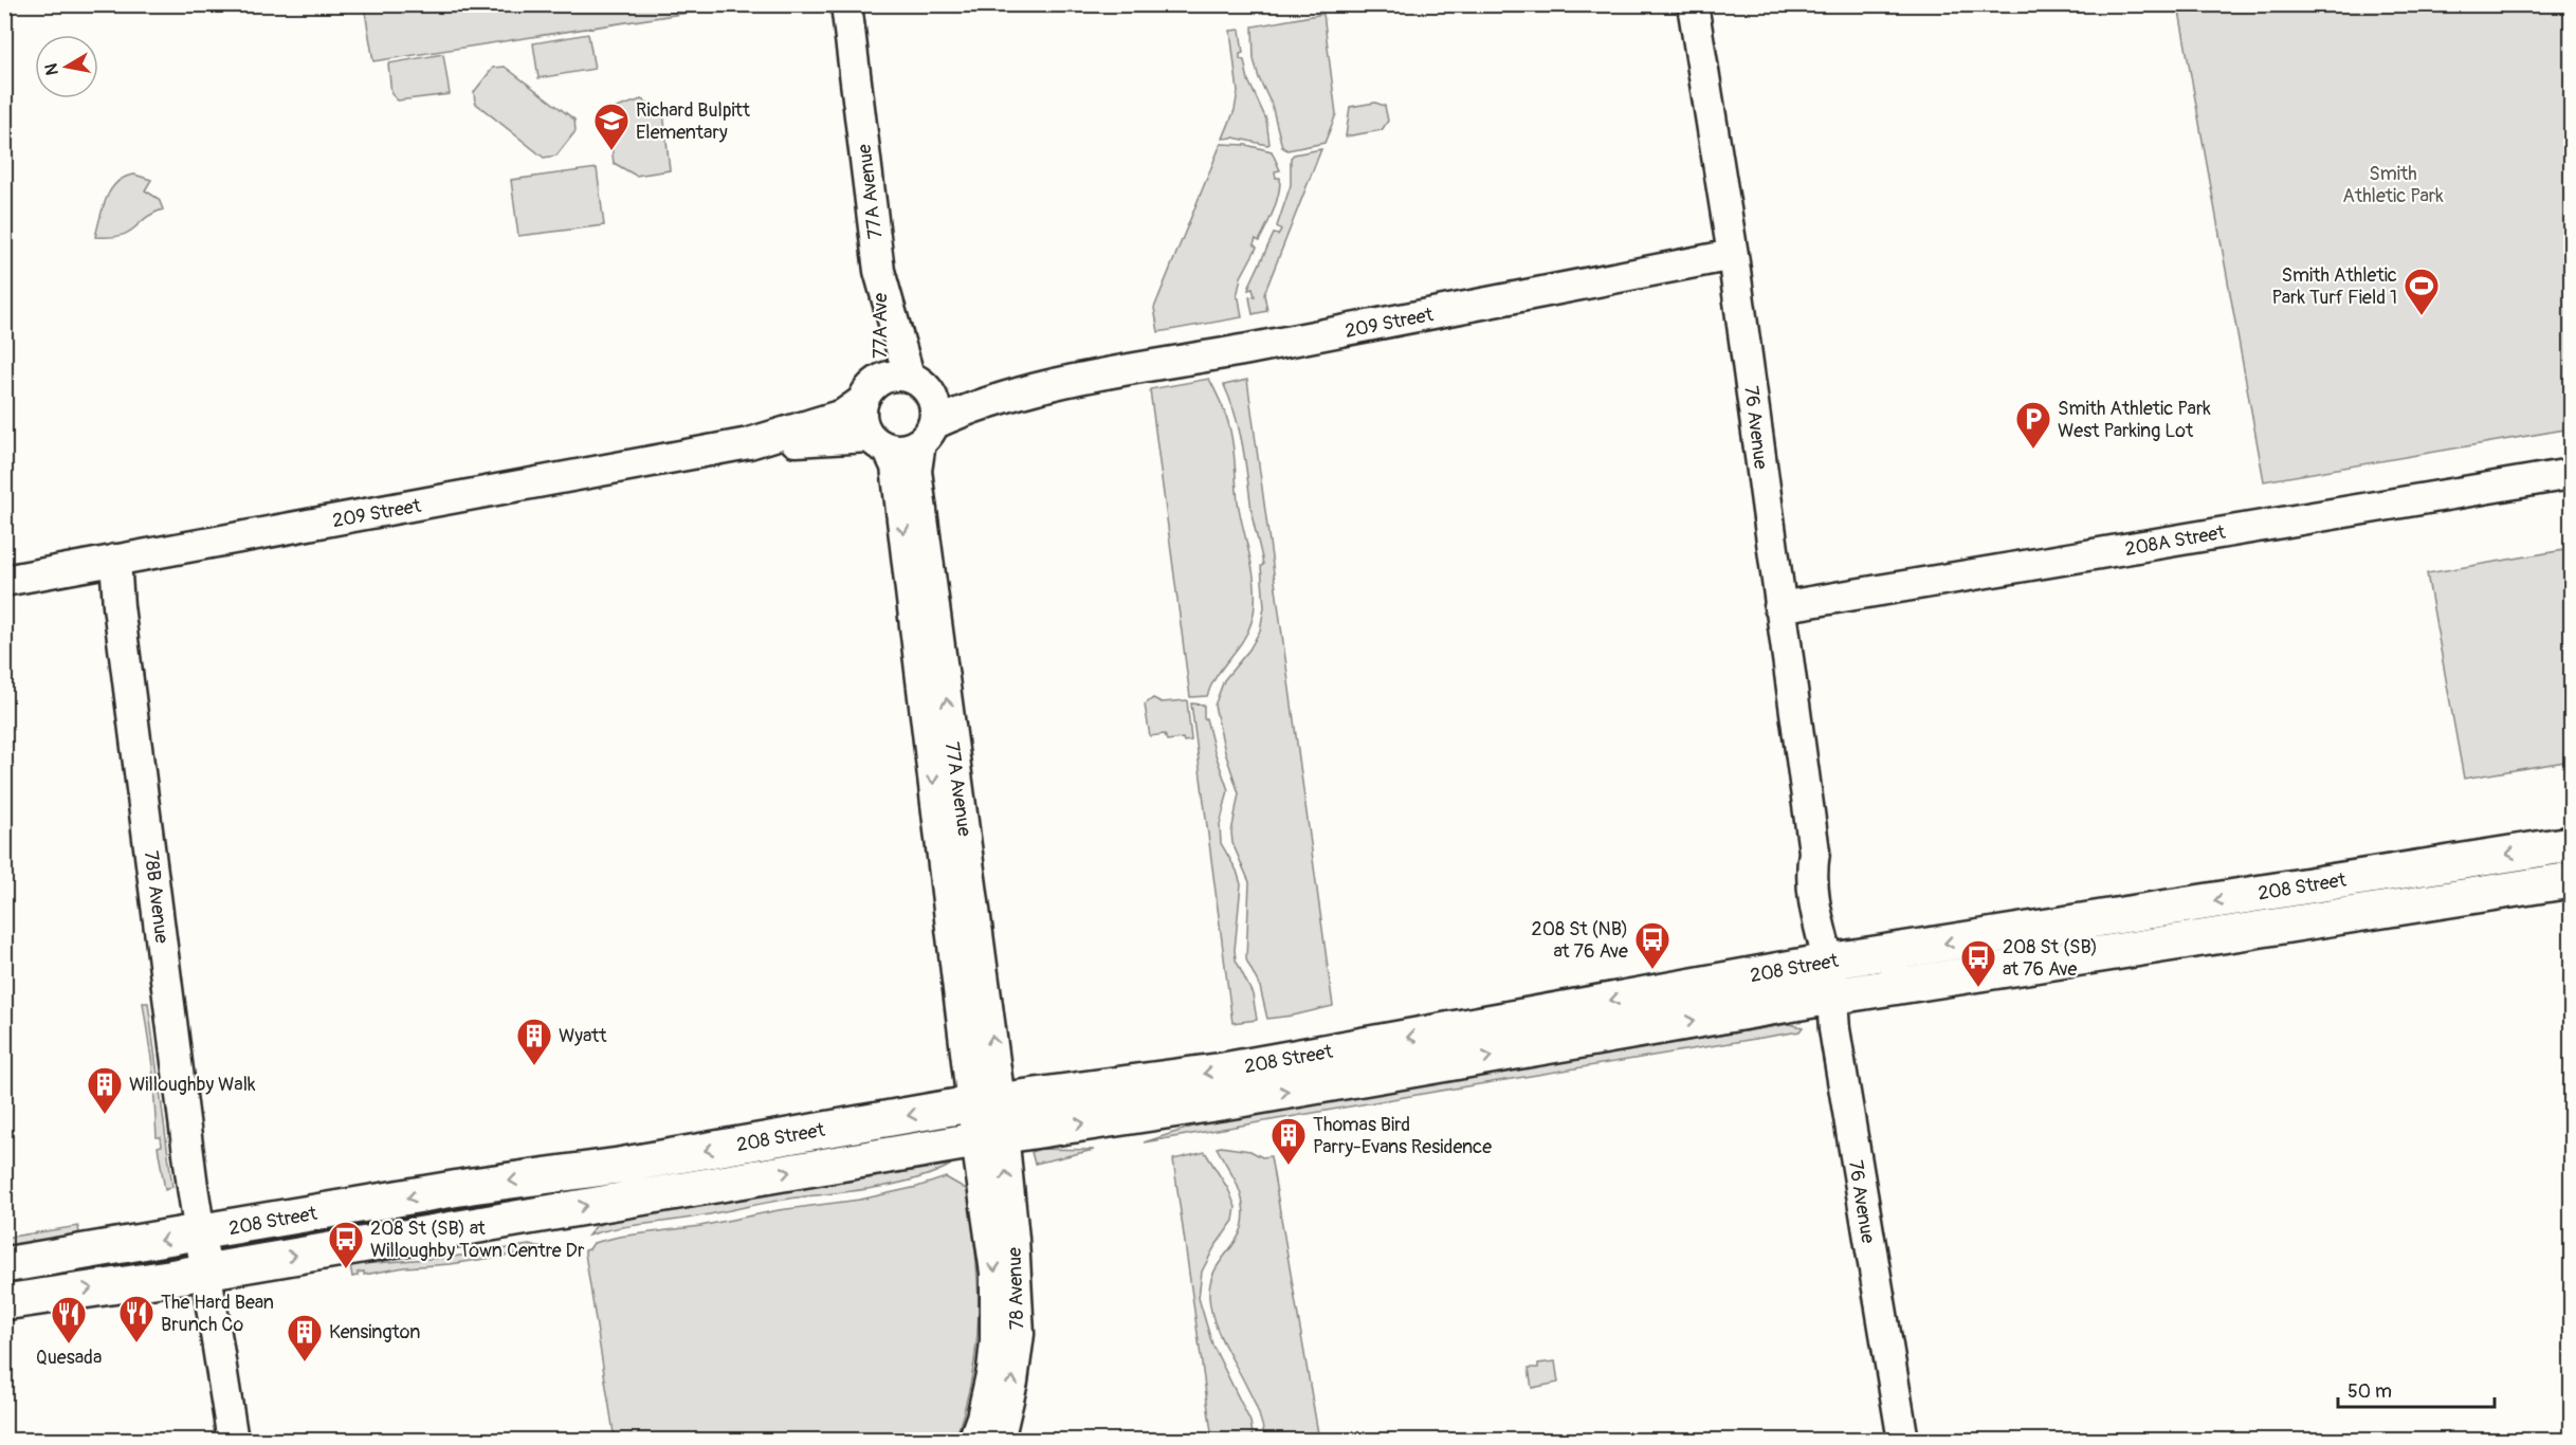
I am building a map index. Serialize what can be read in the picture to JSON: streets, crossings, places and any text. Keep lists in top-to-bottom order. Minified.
{"streets":{"main road":["208 Street"],"street":["77A Avenue","209 Street","77A Ave","76 Avenue","208A Street","78B Avenue","78 Avenue"]},"crossings":[["77A Avenue","209 Street"],["77A Avenue","77A Ave"],["77A Avenue","208 Street"],["77A Avenue","78 Avenue"],["209 Street","77A Ave"],["209 Street","76 Avenue"],["209 Street","78B Avenue"],["76 Avenue","208A Street"],["76 Avenue","208 Street"],["208 Street","78B Avenue"],["208 Street","78 Avenue"]],"parks":["Smith Athletic Park"],"places":{"school or university":["Richard Bulpitt Elementary"],"sports":["Smith Athletic Park Turf Field 1"],"parking":["Smith Athletic Park West Parking Lot"],"bus stop":["208 St (NB) at 76 Ave","208 St (SB) at 76 Ave","208 St (SB) at Willoughby Town Centre Dr"],"building":["Wyatt","Willoughby Walk","Thomas Bird Parry-Evans Residence","Kensington"],"restaurant":["The Hard Bean Brunch Co","Quesada"]},"scale_bar":"50 m","north":"left"}
